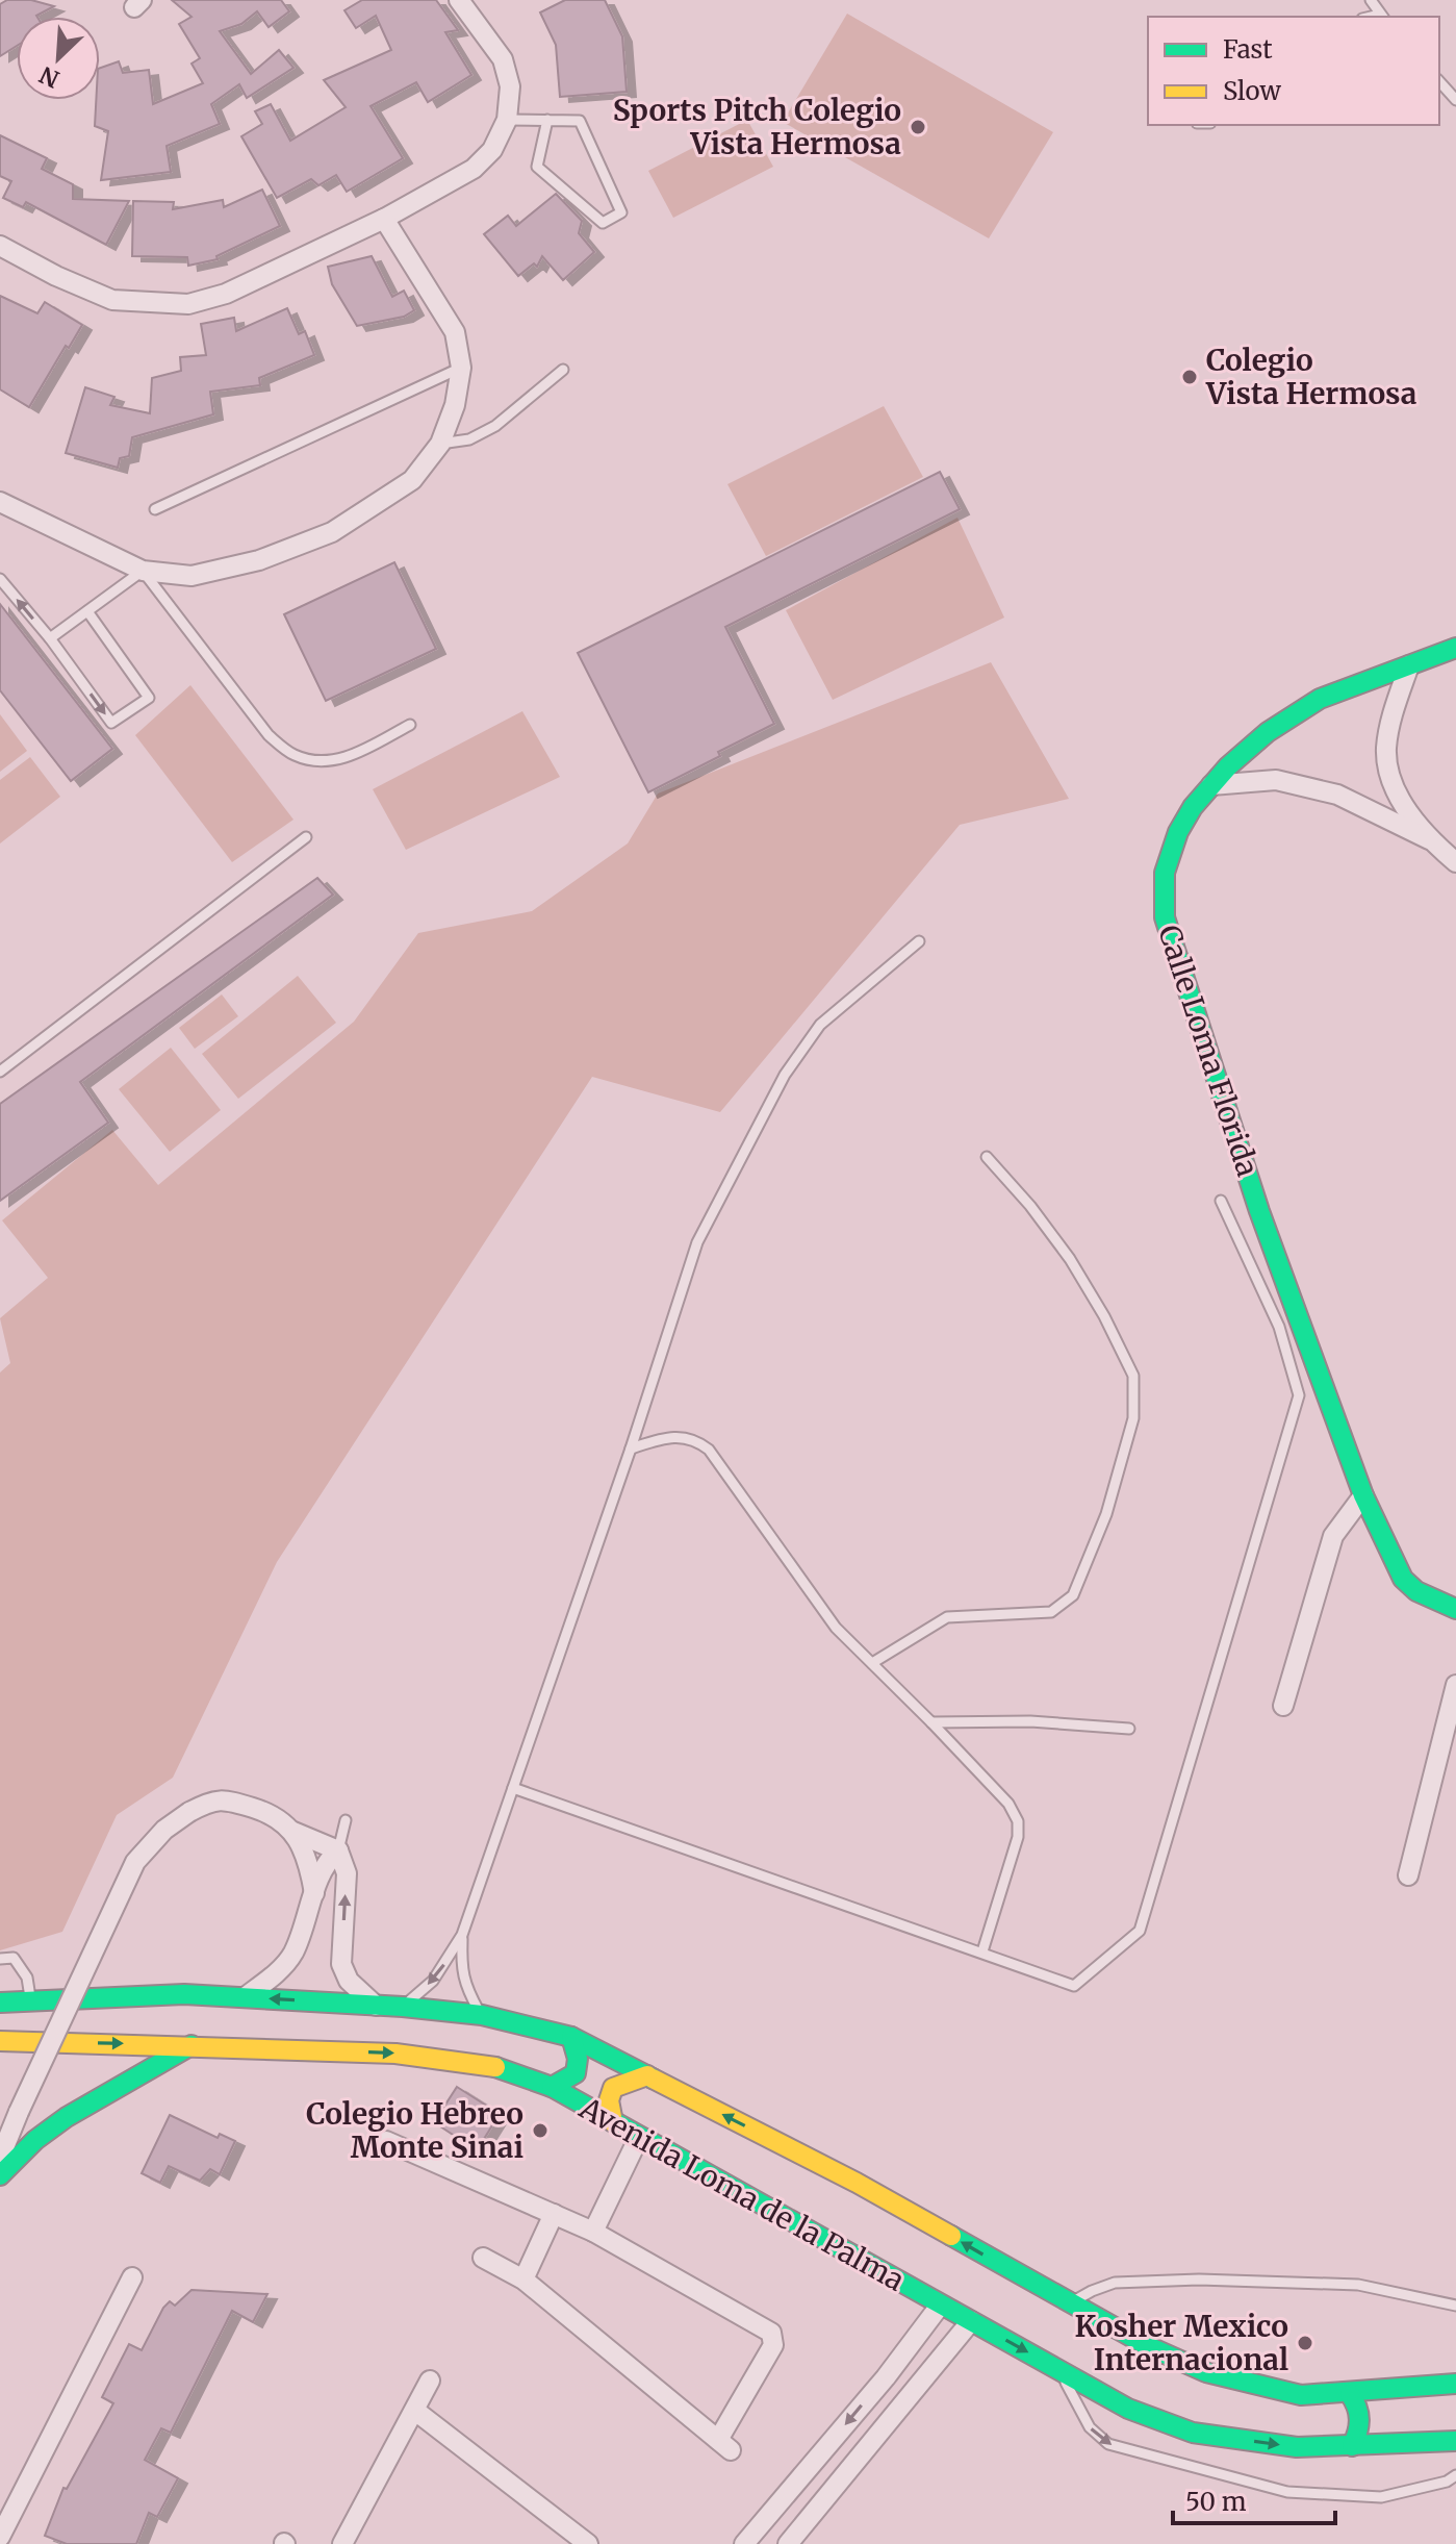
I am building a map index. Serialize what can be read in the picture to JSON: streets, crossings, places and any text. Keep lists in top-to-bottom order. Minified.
{"streets":{"main road":["Calle Loma Florida","Avenida Loma de la Palma"]},"places":["Sports Pitch Colegio Vista Hermosa","Colegio Vista Hermosa","Colegio Hebreo Monte Sinai","Kosher Mexico Internacional"],"legend":["Fast","Slow"],"scale_bar":"50 m","north":"bottom left"}
